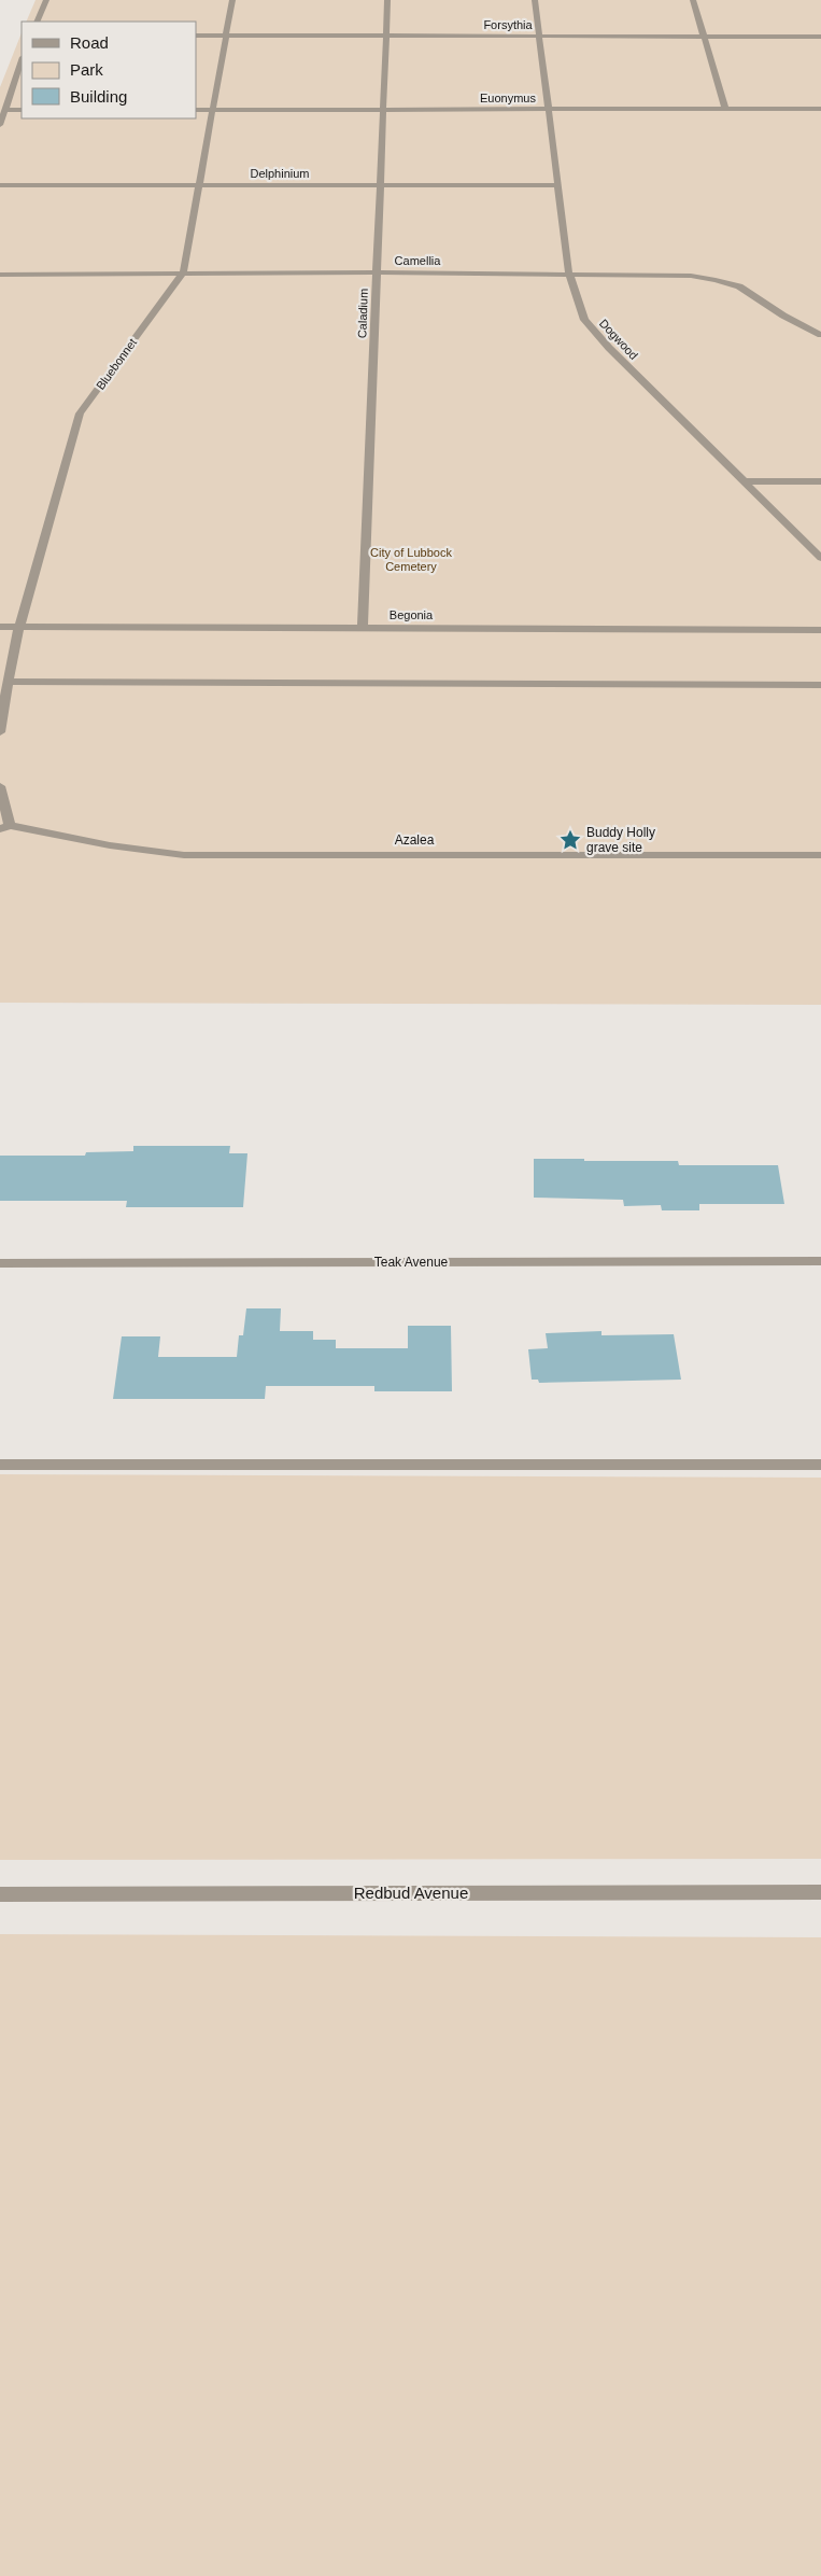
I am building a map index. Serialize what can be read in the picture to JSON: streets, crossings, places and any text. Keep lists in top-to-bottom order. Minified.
{"streets":{"street":["Euonymus","Delphinium","Camellia","Caladium","Dogwood","Bluebonnet","Begonia","Azalea","Teak Avenue","Redbud Avenue"],"lane":["Forsythia"]},"crossings":[["Forsythia","Caladium"],["Forsythia","Dogwood"],["Forsythia","Bluebonnet"],["Euonymus","Caladium"],["Euonymus","Dogwood"],["Euonymus","Bluebonnet"],["Delphinium","Caladium"],["Delphinium","Dogwood"],["Delphinium","Bluebonnet"],["Camellia","Caladium"],["Camellia","Dogwood"],["Camellia","Bluebonnet"],["Caladium","Begonia"],["Bluebonnet","Begonia"]],"parks":["City of Lubbock Cemetery"],"places":{"place":["Buddy Holly grave site"]},"legend":["Road","Park","Building"]}
